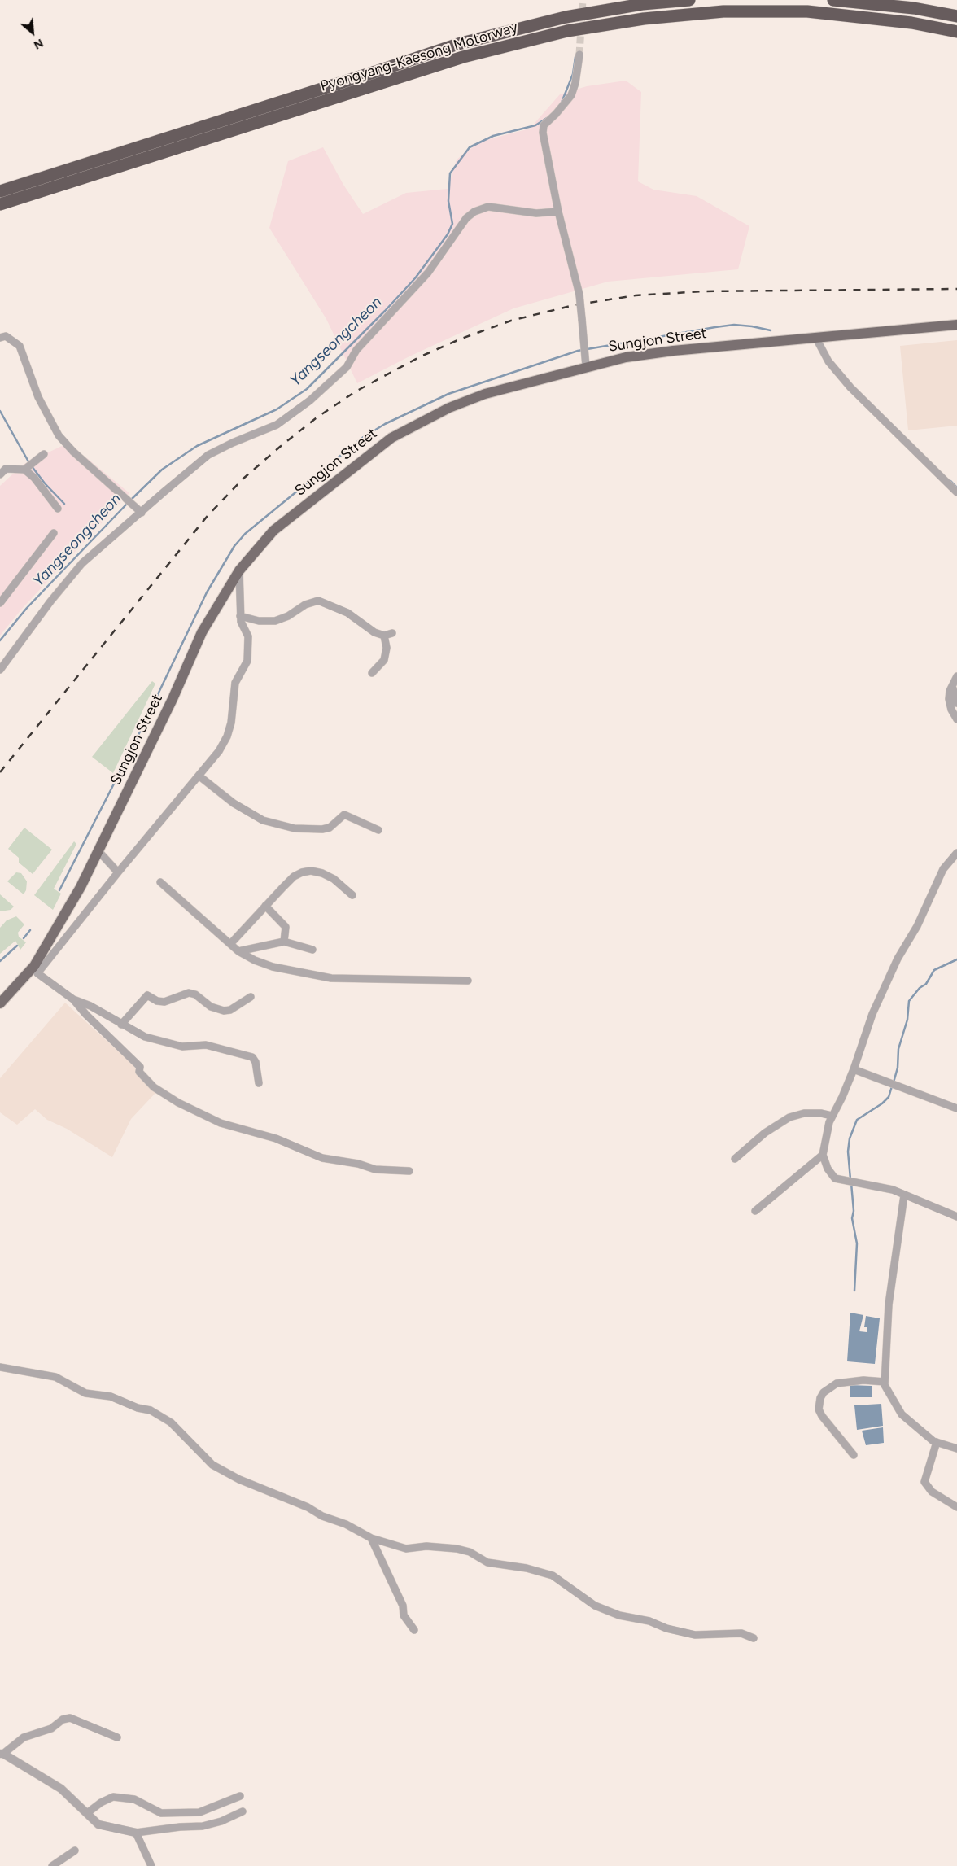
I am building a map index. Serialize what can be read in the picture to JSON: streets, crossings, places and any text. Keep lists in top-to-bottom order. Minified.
{"streets":{"highway":["Pyongyang-Kaesong Motorway"],"main road":["Sungjon Street"]},"water":["Yangseongcheon"],"north":"bottom right"}
